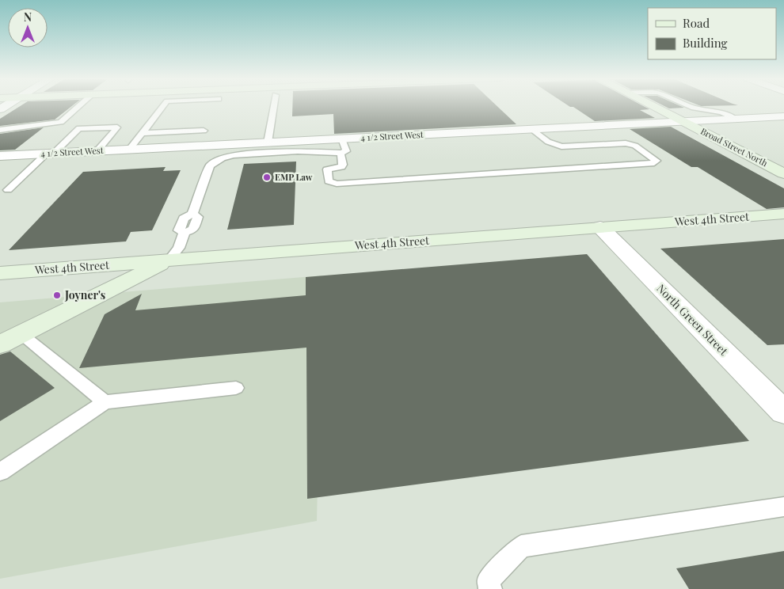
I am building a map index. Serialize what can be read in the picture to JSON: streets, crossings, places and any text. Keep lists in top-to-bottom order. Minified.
{"streets":{"street":["4 1/2 Street West","Broad Street North","West 4th Street","North Green Street"]},"crossings":[["4 1/2 Street West","Broad Street North"],["West 4th Street","North Green Street"]],"places":["EMP Law","Joyner's"],"legend":["Road","Building"],"north":"top"}
